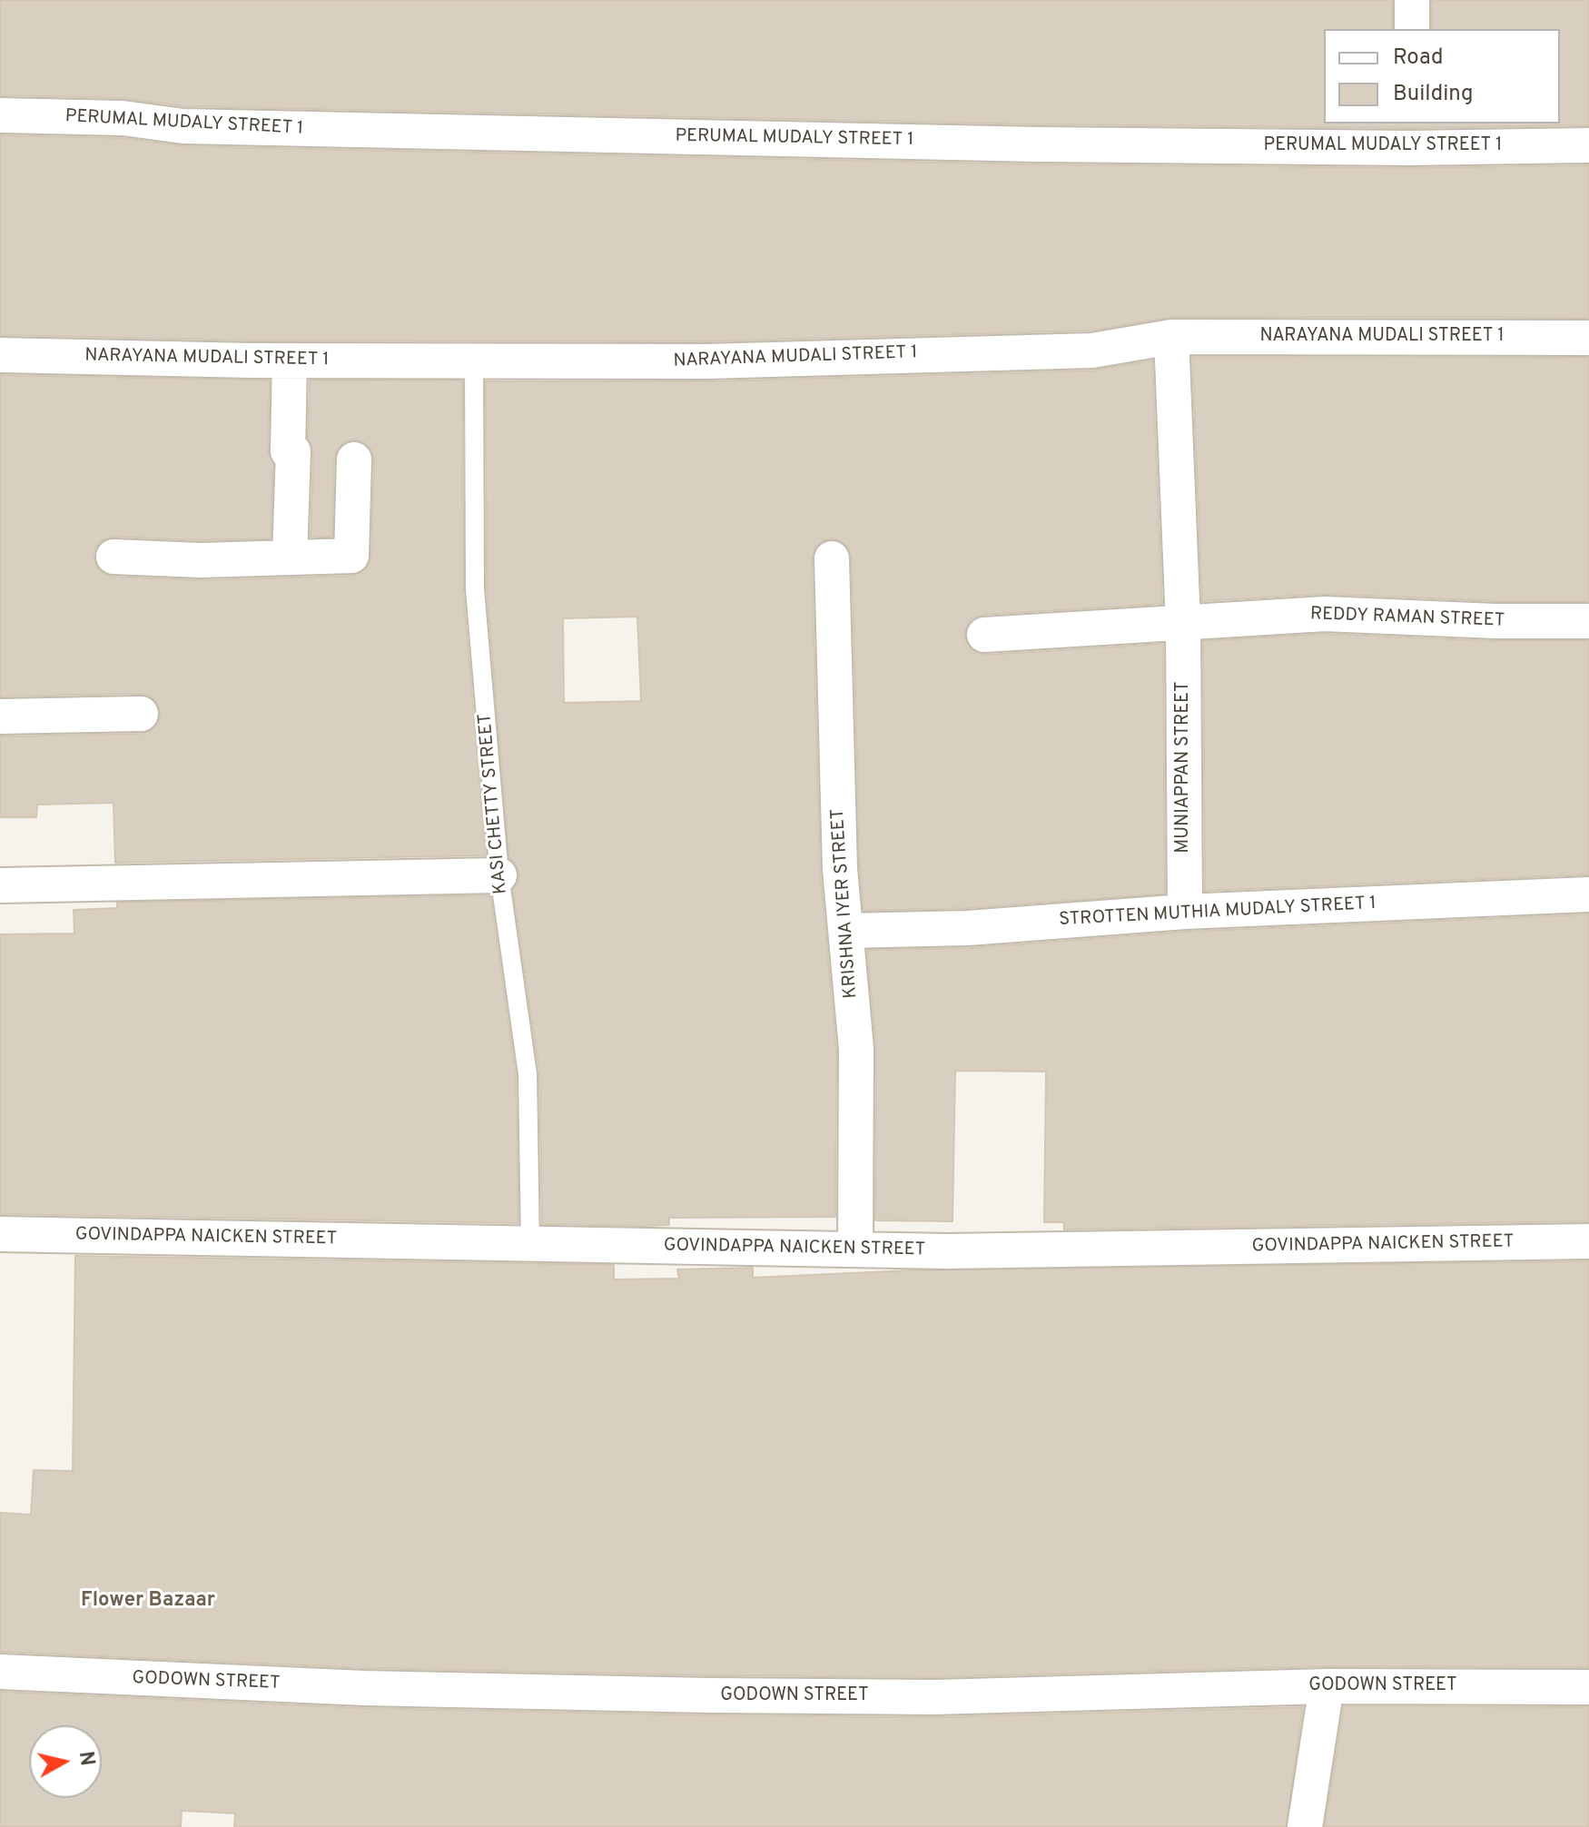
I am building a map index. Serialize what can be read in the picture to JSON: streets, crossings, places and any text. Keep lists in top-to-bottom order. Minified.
{"streets":{"street":["PERUMAL MUDALY STREET 1","NARAYANA MUDALI STREET 1","REDDY RAMAN STREET","MUNIAPPAN STREET","KRISHNA IYER STREET","STROTTEN MUTHIA MUDALY STREET 1","GOVINDAPPA NAICKEN STREET","GODOWN STREET"],"lane":["KASI CHETTY STREET"]},"crossings":[["NARAYANA MUDALI STREET 1","MUNIAPPAN STREET"],["NARAYANA MUDALI STREET 1","KASI CHETTY STREET"],["REDDY RAMAN STREET","MUNIAPPAN STREET"],["MUNIAPPAN STREET","STROTTEN MUTHIA MUDALY STREET 1"],["KASI CHETTY STREET","GOVINDAPPA NAICKEN STREET"],["KRISHNA IYER STREET","STROTTEN MUTHIA MUDALY STREET 1"],["KRISHNA IYER STREET","GOVINDAPPA NAICKEN STREET"]],"districts":["Flower Bazaar"],"legend":["Road","Building"],"north":"right"}
